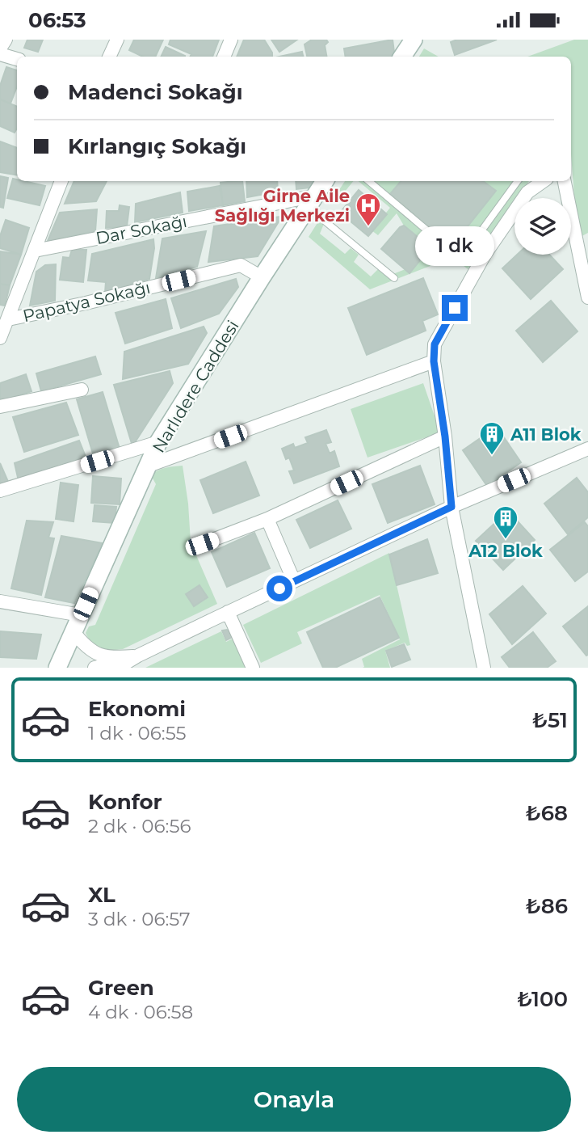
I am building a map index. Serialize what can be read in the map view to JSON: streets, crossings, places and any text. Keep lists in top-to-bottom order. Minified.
{"streets":{"street":["Dar Sokağı","Papatya Sokağı","Narlıdere Caddesi"]},"crossings":[["Dar Sokağı","Narlıdere Caddesi"],["Papatya Sokağı","Narlıdere Caddesi"]],"places":{"hospital":["Girne Aile Sağlığı Merkezi"],"building":["A11 Blok","A12 Blok"]},"page":{"status":"06:53","banner":["Madenci Sokağı","Kırlangıç Sokağı"],"bubble":"1 dk","list":[{"name":"Ekonomi","note":"1 dk · 06:55","value":"₺51"},{"name":"Konfor","note":"2 dk · 06:56","value":"₺68"},{"name":"XL","note":"3 dk · 06:57","value":"₺86"},{"name":"Green","note":"4 dk · 06:58","value":"₺100"}],"buttons":"Onayla"}}
